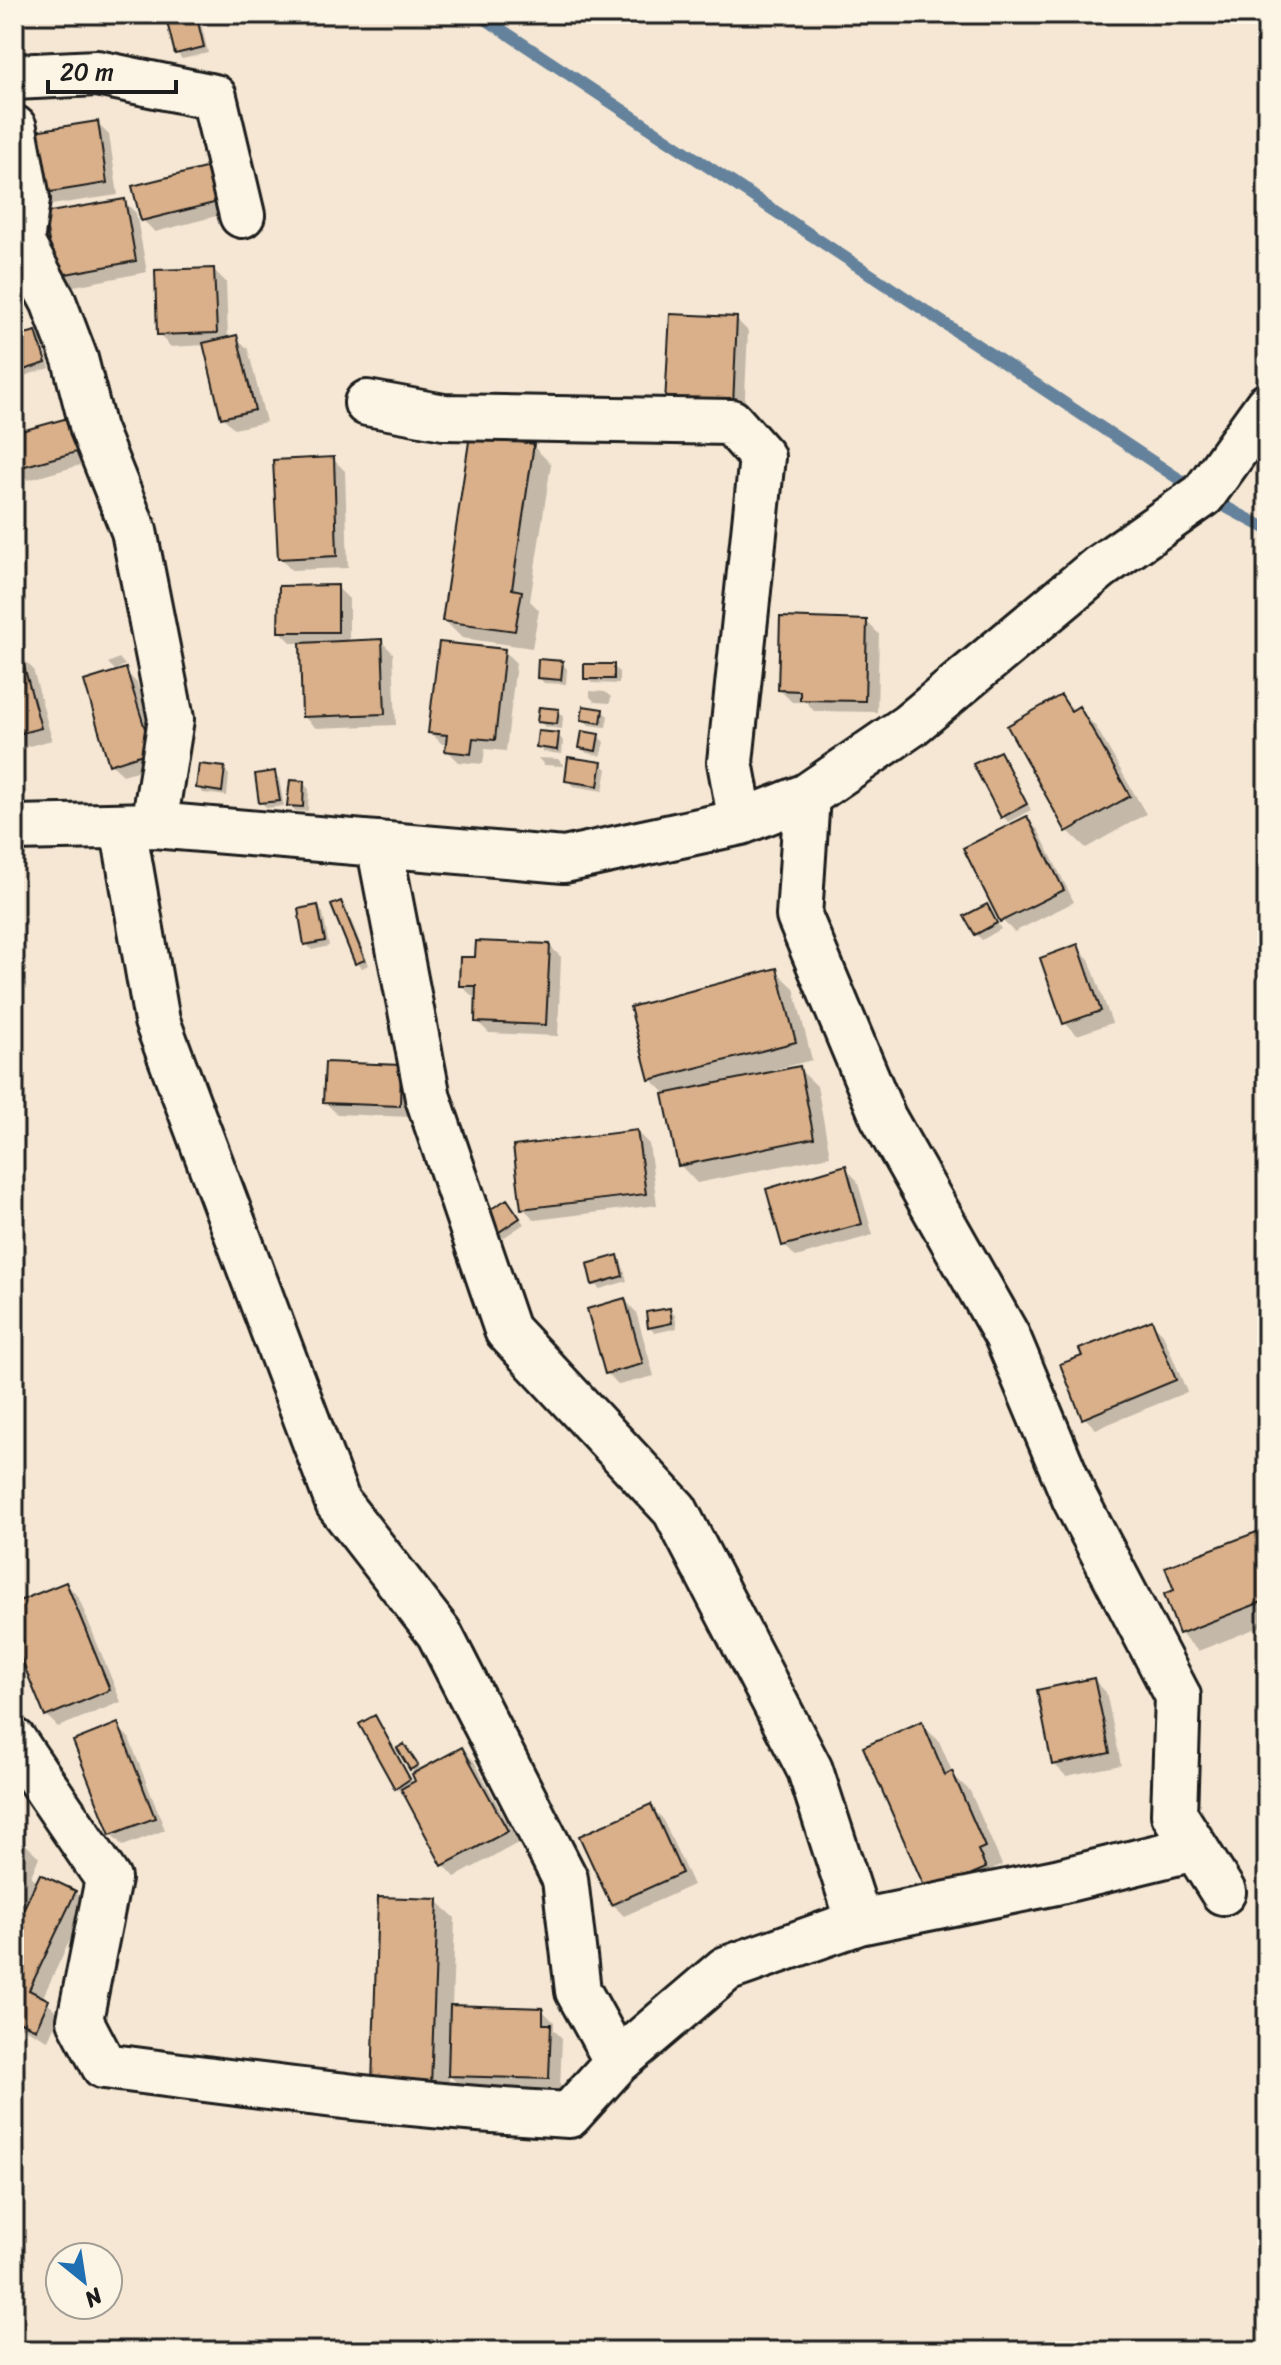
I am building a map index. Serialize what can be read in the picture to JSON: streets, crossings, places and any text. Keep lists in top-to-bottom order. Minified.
{"scale_bar":"20 m","north":"bottom right"}
